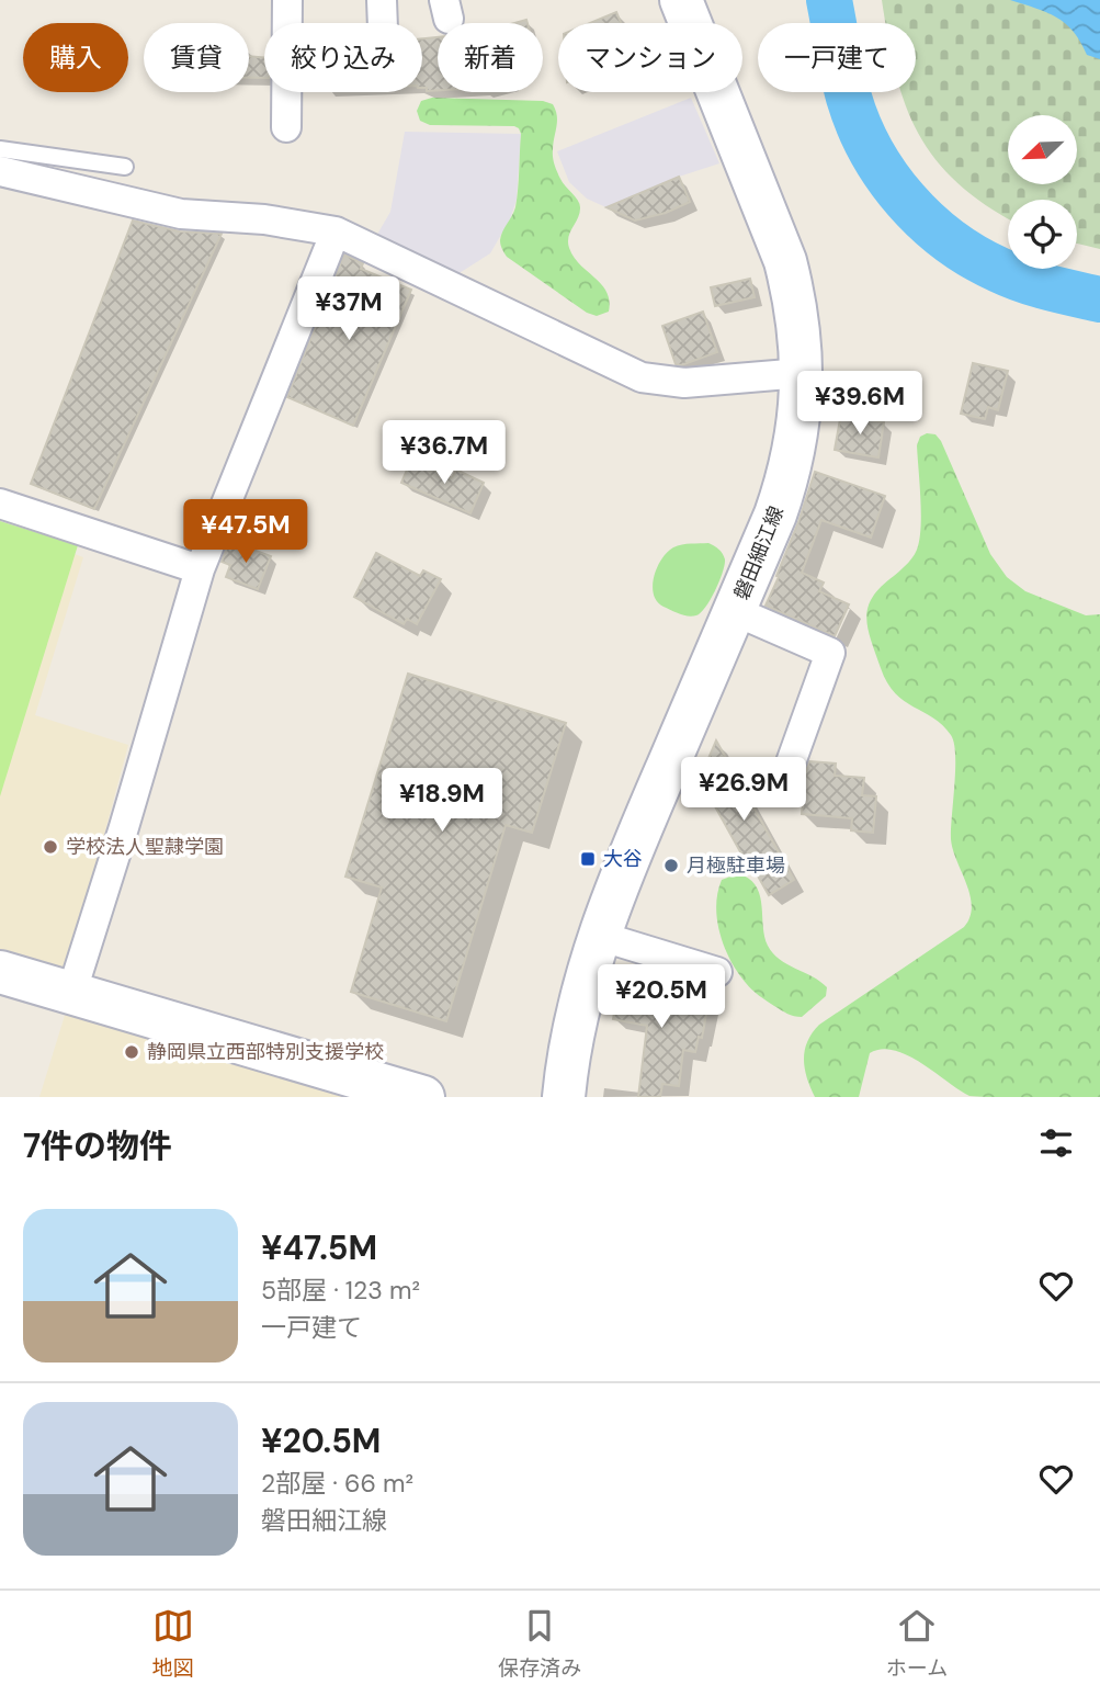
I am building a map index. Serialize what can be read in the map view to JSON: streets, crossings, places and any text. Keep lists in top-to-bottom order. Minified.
{"streets":{"main road":["磐田細江線"]},"places":{"other":["学校法人聖隷学園","月極駐車場","静岡県立西部特別支援学校"],"transit":["大谷"]},"north":"bottom left","page":{"chip":["購入","賃貸","絞り込み","新着","マンション","一戸建て"],"price":["¥37M","¥39.6M","¥36.7M","¥47.5M","¥26.9M","¥18.9M","¥20.5M"],"heading":"7件の物件","list":[{"name":"¥47.5M","note":"5部屋 · 123 m² · 一戸建て"},{"name":"¥20.5M","note":"2部屋 · 66 m² · 磐田細江線"}],"tabs":["地図","保存済み","ホーム"]}}
